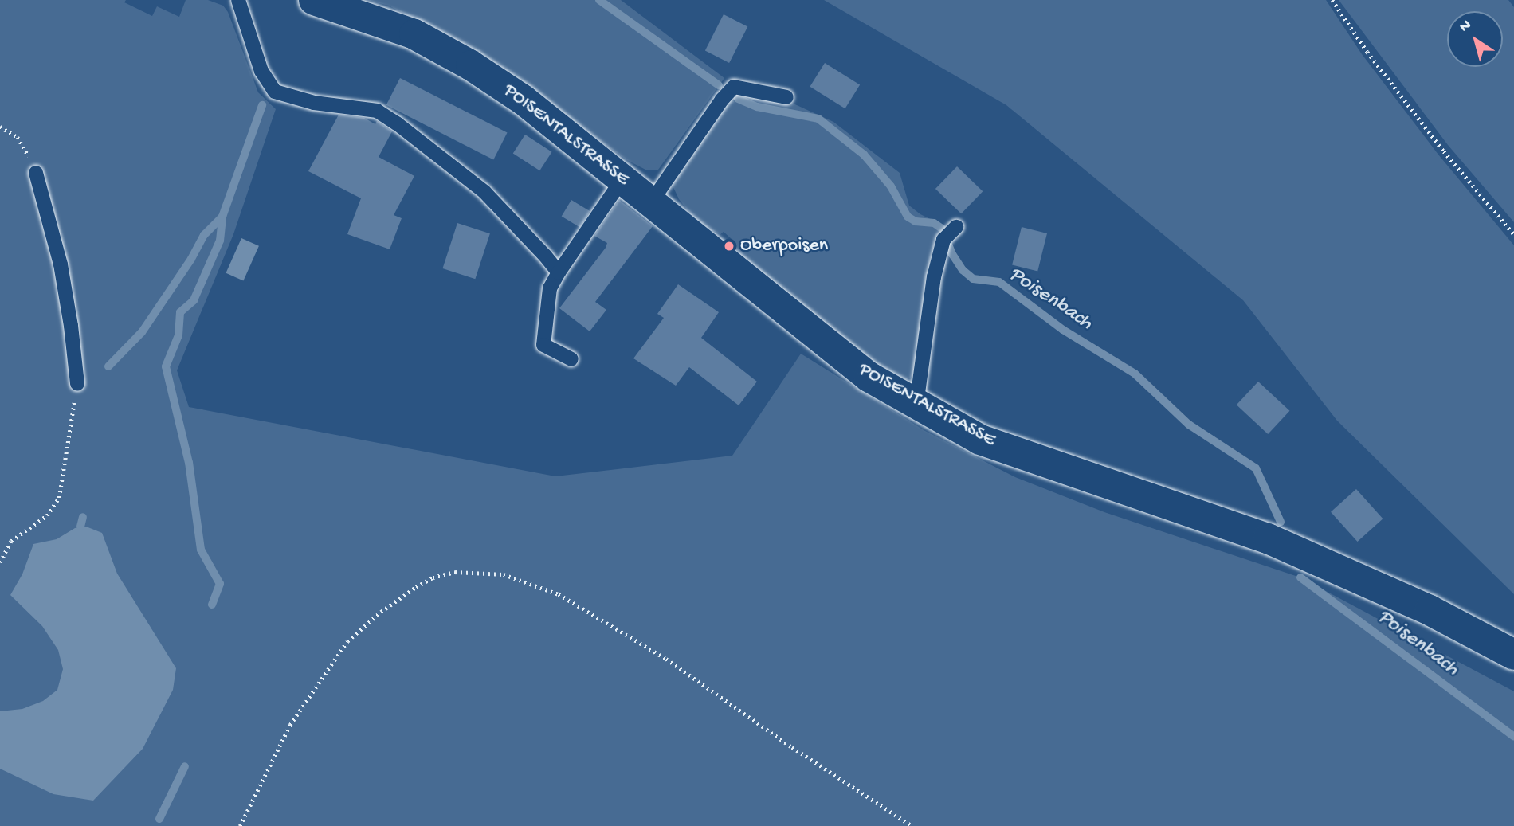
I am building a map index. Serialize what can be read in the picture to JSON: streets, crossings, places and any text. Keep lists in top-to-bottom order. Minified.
{"streets":{"main road":["POISENTALSTRASSE"]},"water":["Poisenbach"],"places":["Oberpoisen"],"north":"top left"}
